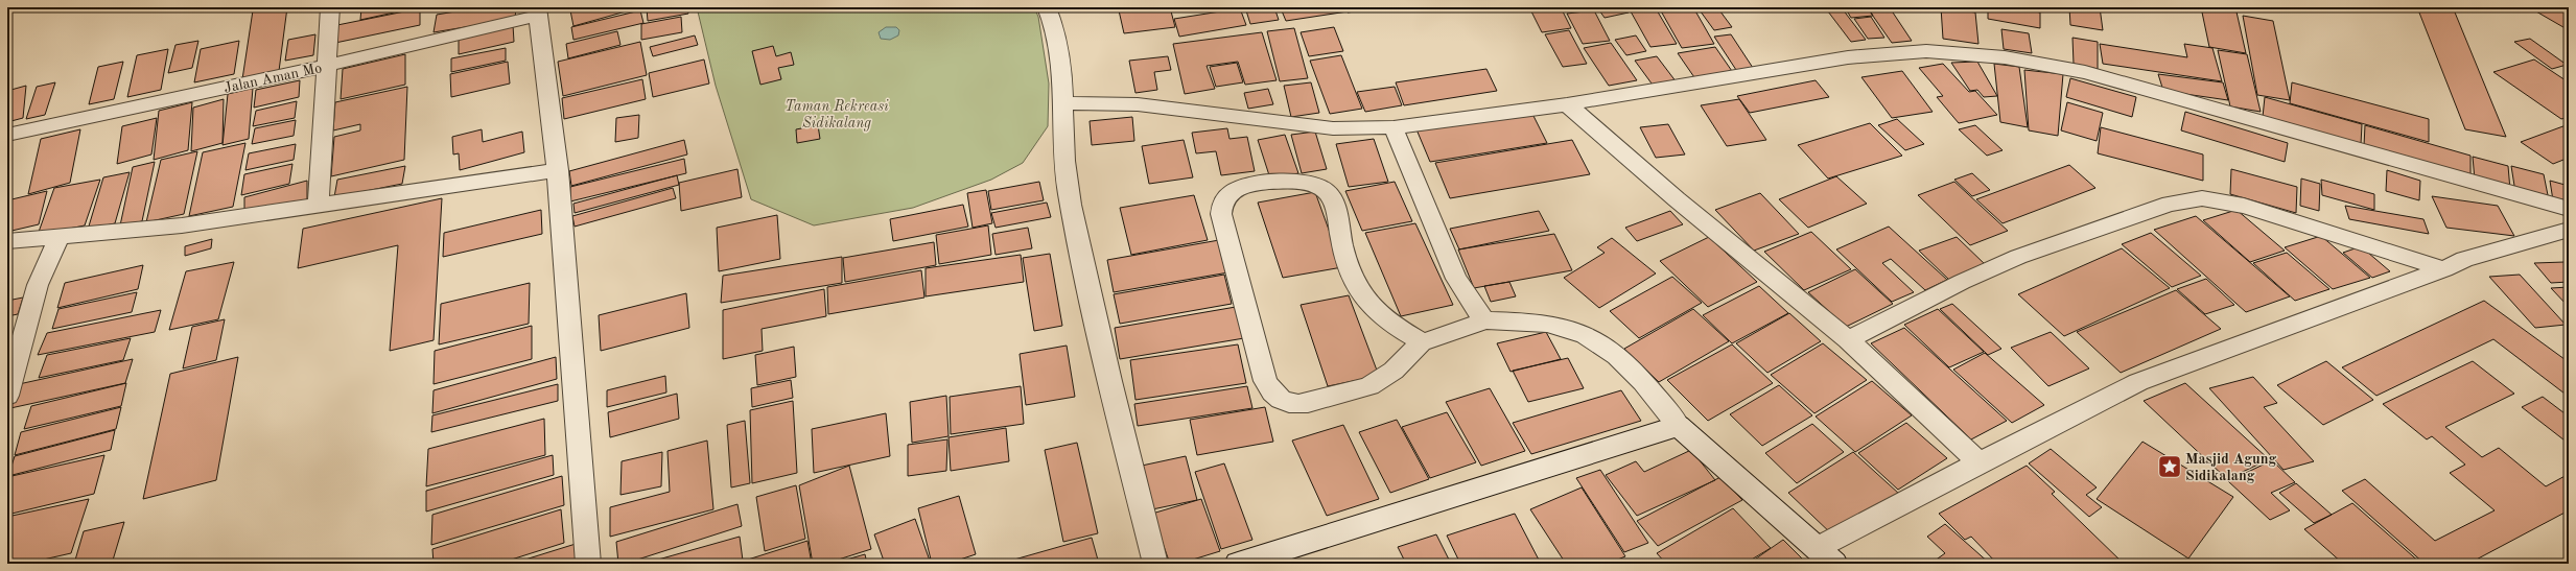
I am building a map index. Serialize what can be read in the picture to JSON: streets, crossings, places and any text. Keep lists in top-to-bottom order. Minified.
{"streets":{"street":["Jalan Aman Mo"]},"parks":["Taman Rekreasi Sidikalang"],"places":{"place":["Masjid Agung Sidikalang"]}}
